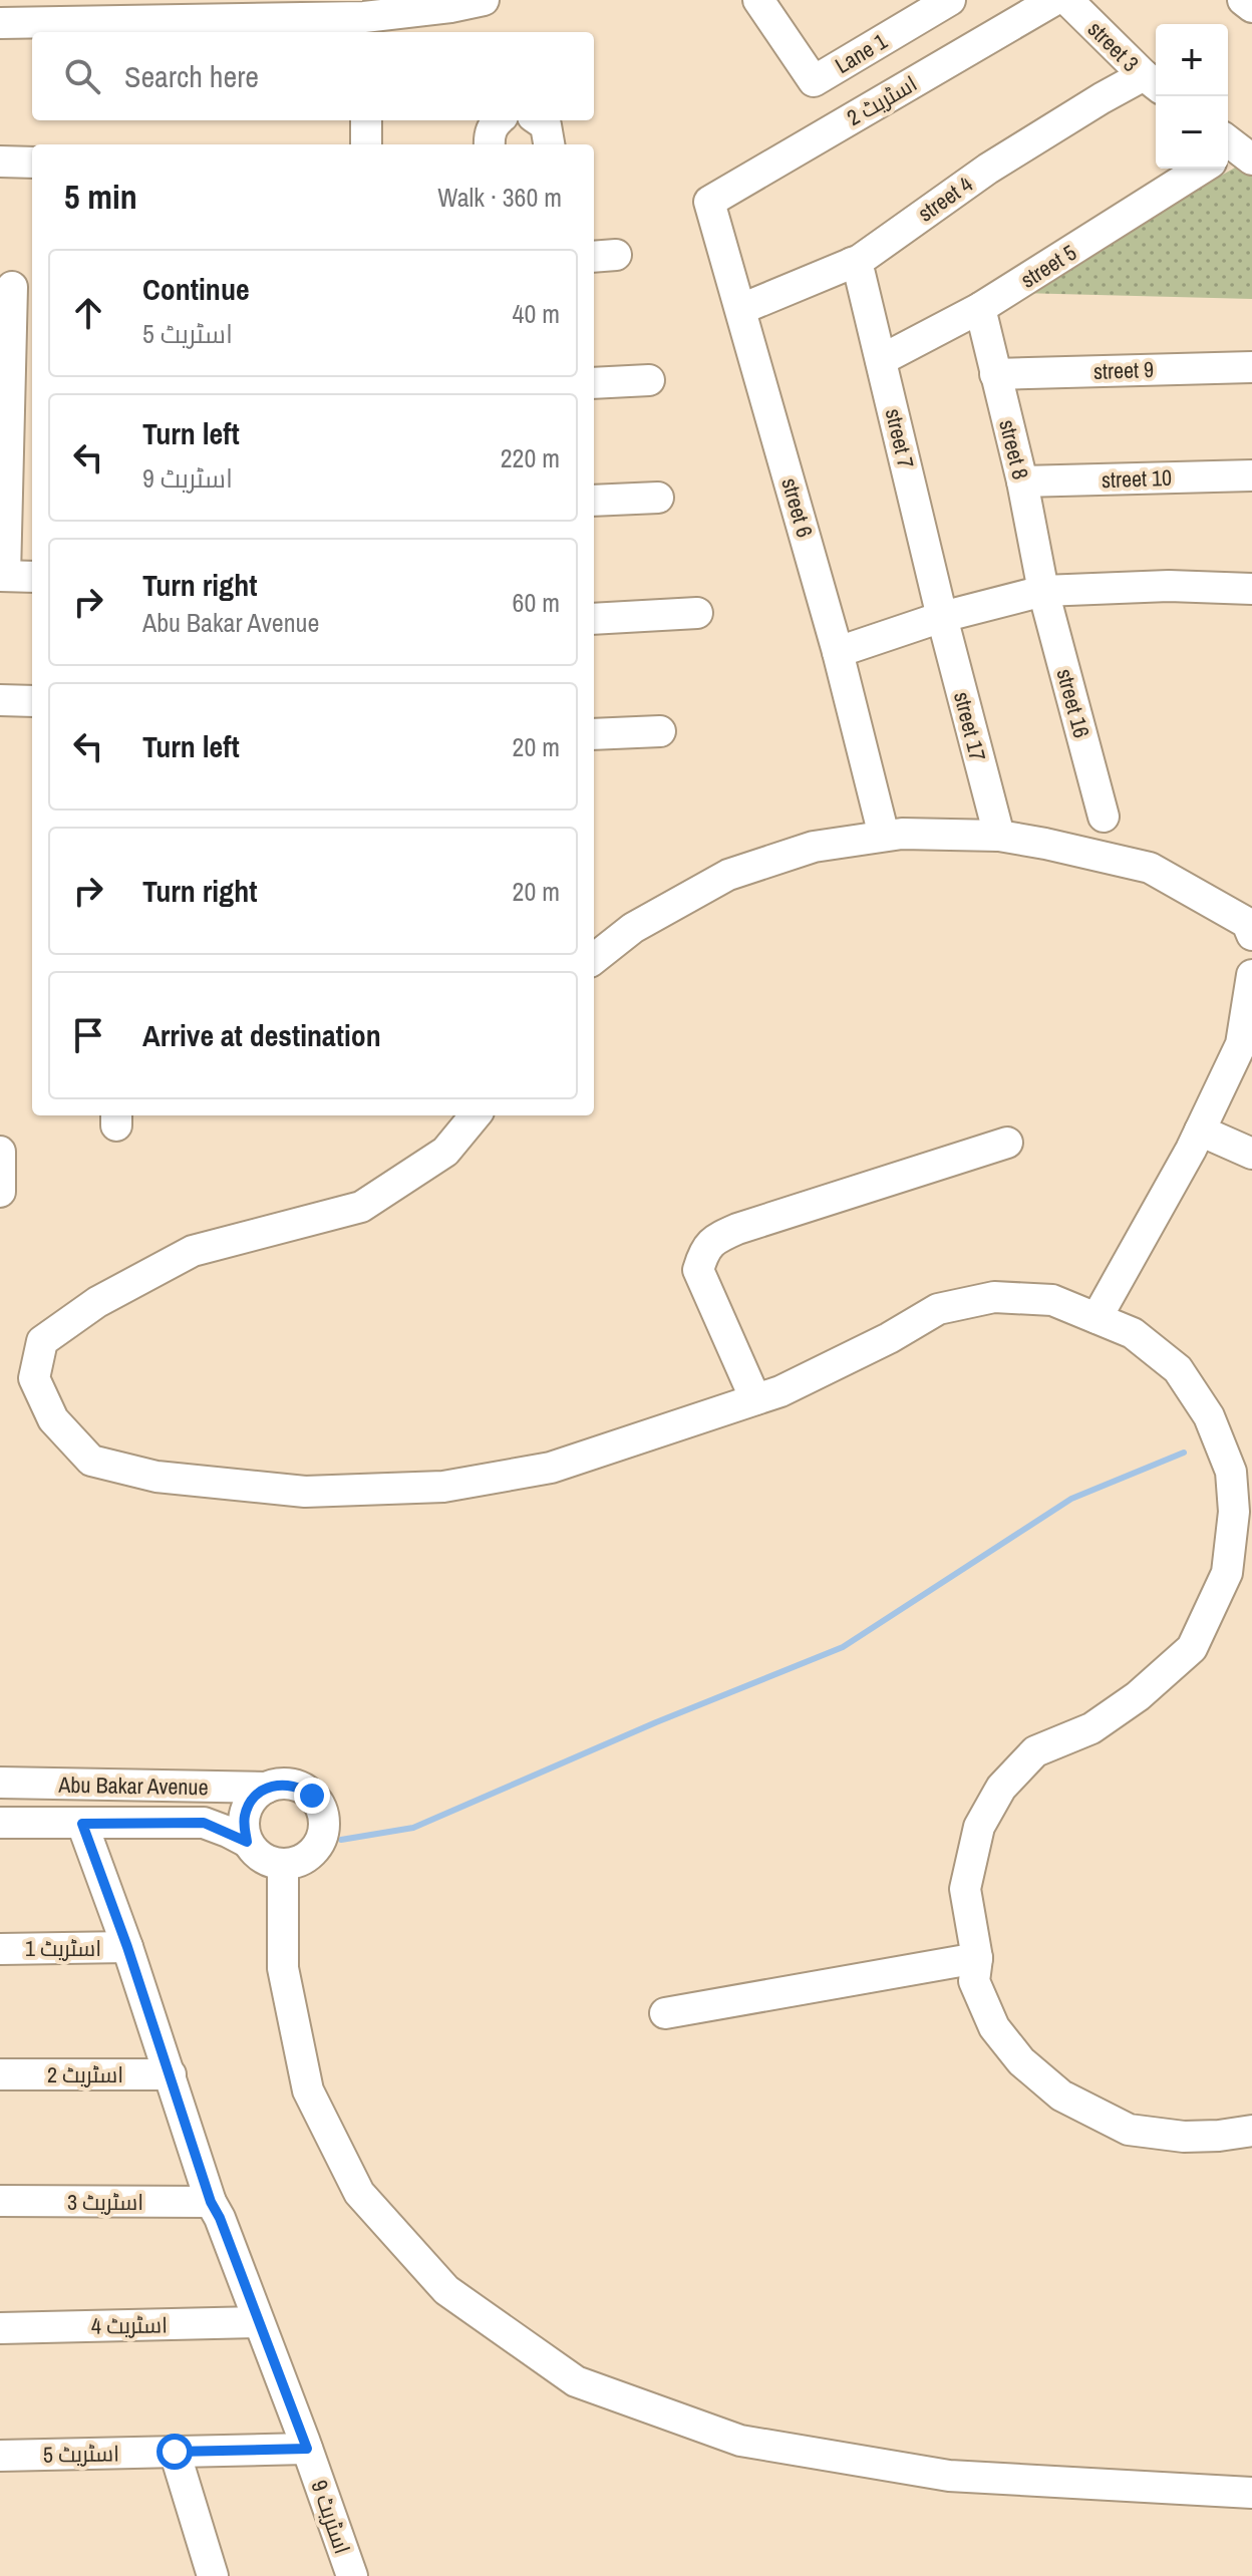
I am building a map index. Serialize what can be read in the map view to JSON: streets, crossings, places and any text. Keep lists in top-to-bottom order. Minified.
{"streets":{"street":["street 3","Lane 1","اسٹریٹ 2","street 4","street 5","street 9","street 7","street 8","street 10","street 6","street 16","street 17","Abu Bakar Avenue","اسٹریٹ 1","اسٹریٹ 3","اسٹریٹ 4","اسٹریٹ 5","اسٹریٹ 9"]},"crossings":[["street 3","street 4"],["اسٹریٹ 2","street 6"],["اسٹریٹ 2","اسٹریٹ 9"],["street 4","street 7"],["street 4","street 6"],["street 5","street 7"],["street 5","street 8"],["street 9","street 8"],["street 7","street 17"],["street 8","street 10"],["street 8","street 16"],["Abu Bakar Avenue","اسٹریٹ 9"],["اسٹریٹ 1","اسٹریٹ 9"],["اسٹریٹ 3","اسٹریٹ 9"],["اسٹریٹ 4","اسٹریٹ 9"],["اسٹریٹ 5","اسٹریٹ 9"]],"page":{"map_buttons":["+","−"],"search":"Search here","heading":["5 min","Walk · 360 m"],"list":[["Continue","اسٹریٹ 5","40 m"],["Turn left","اسٹریٹ 9","220 m"],["Turn right","Abu Bakar Avenue","60 m"],["Turn left","20 m"],["Turn right","20 m"],"Arrive at destination"]}}
